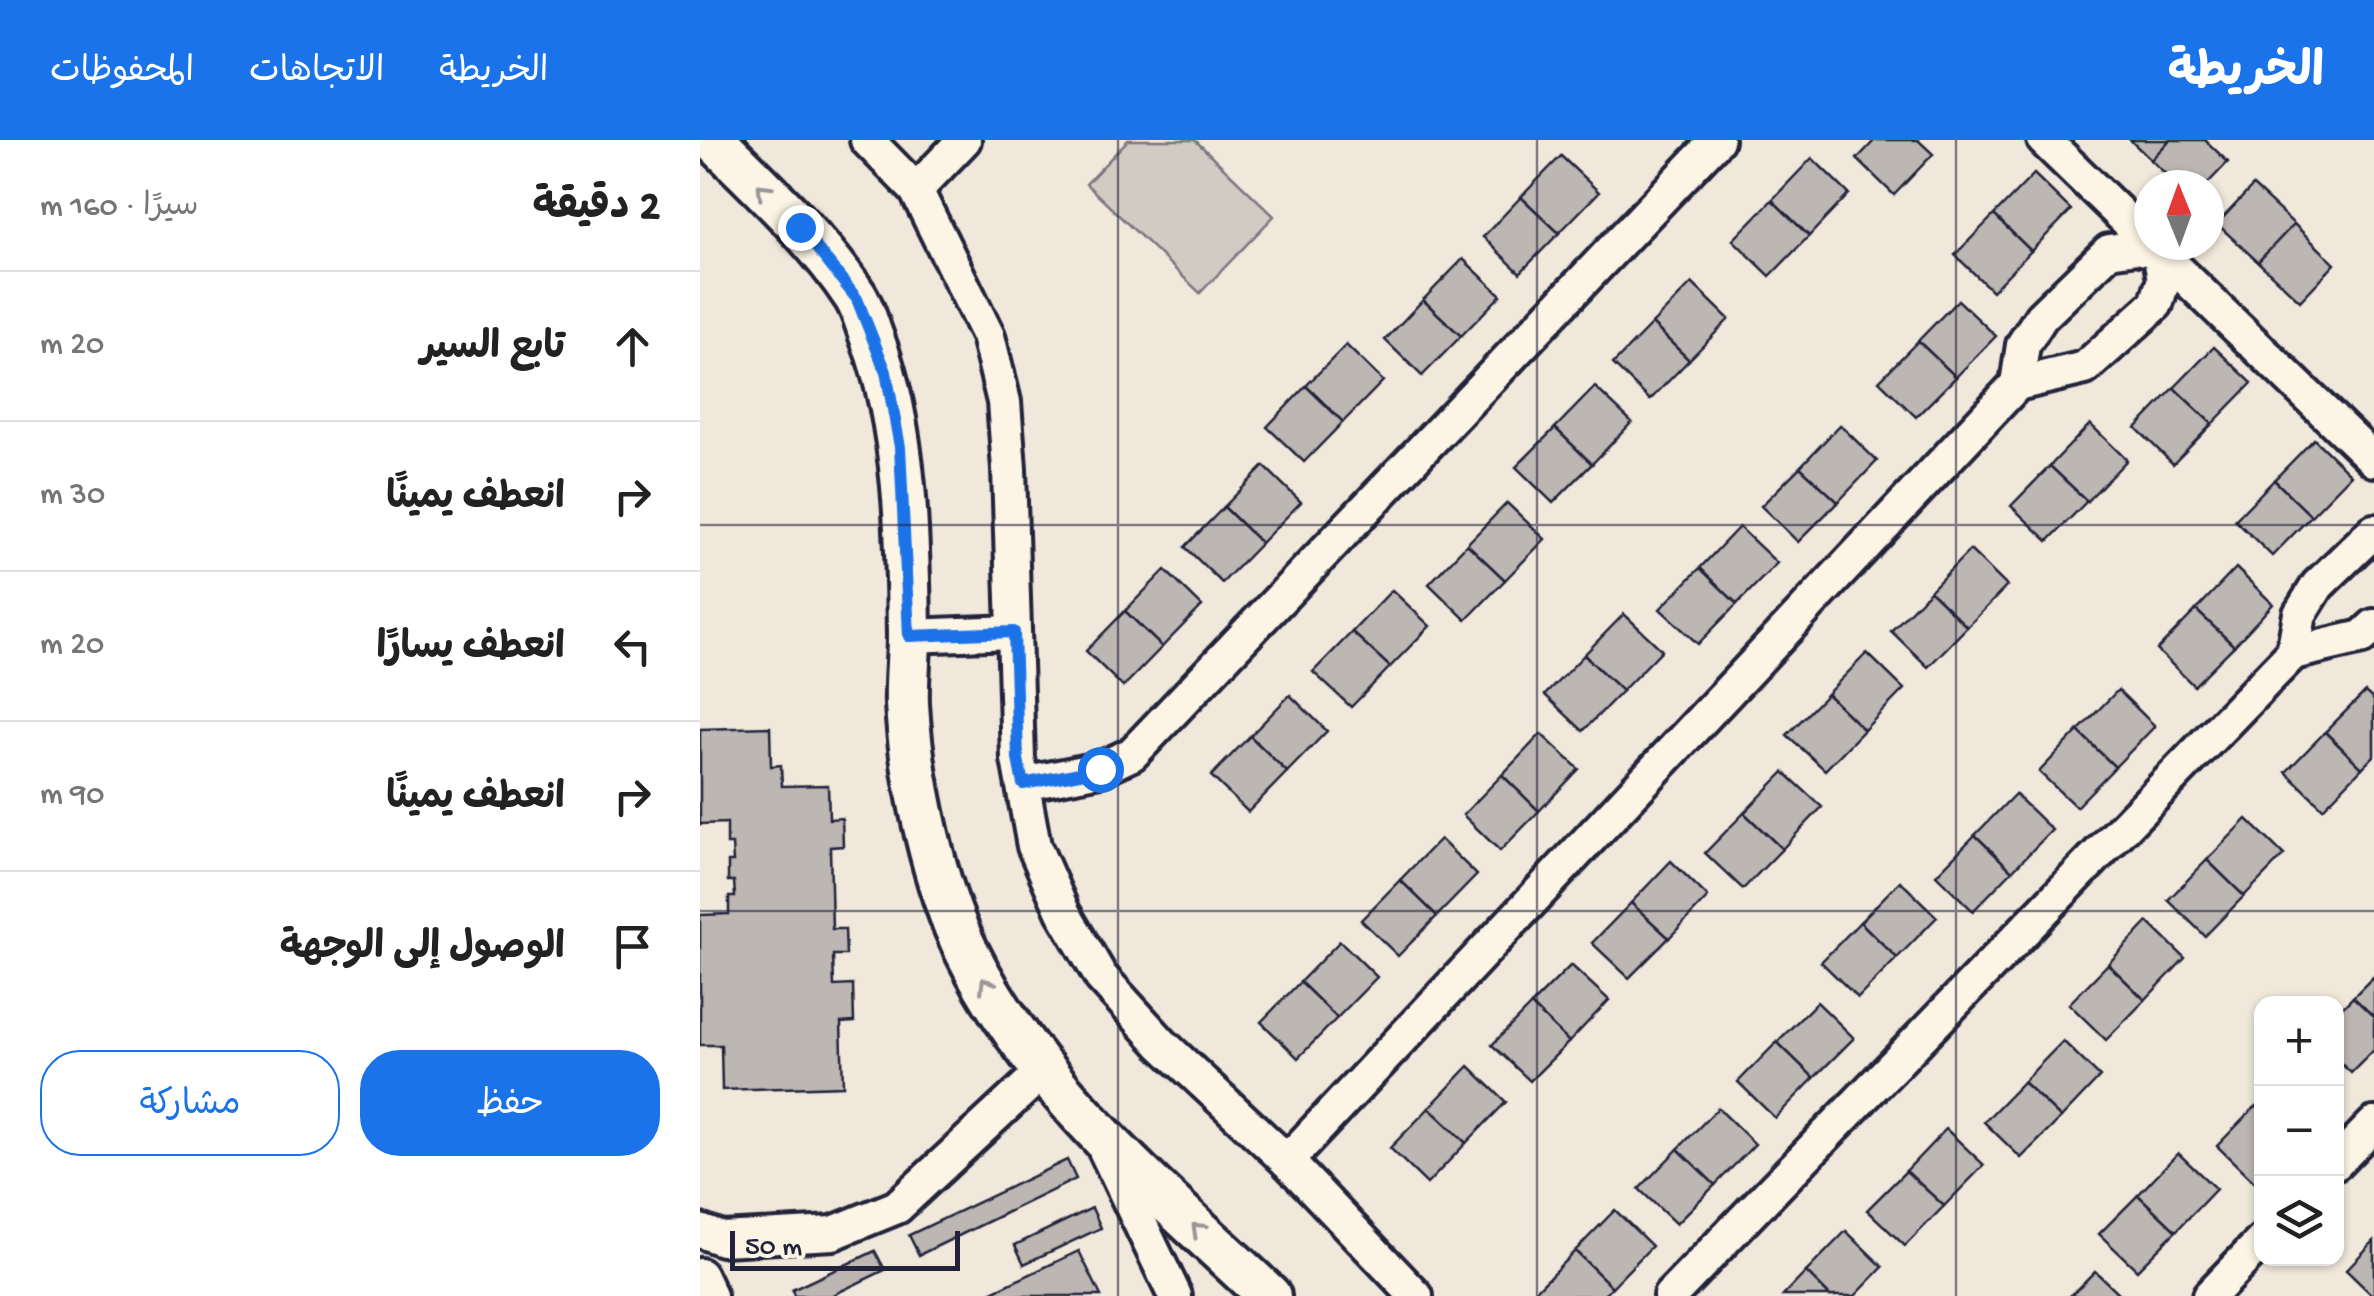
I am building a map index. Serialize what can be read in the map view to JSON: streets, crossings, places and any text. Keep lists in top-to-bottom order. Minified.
{"scale_bar":"50 m","north":"top","page":{"header":"الخريطة","nav":["الخريطة","الاتجاهات","المحفوظات"],"heading":["2 دقيقة","سيرًا · 160 m"],"list":[["تابع السير","20 m"],["انعطف يمينًا","30 m"],["انعطف يسارًا","20 m"],["انعطف يمينًا","90 m"],"الوصول إلى الوجهة"],"map_buttons":["+","−"],"buttons":["حفظ","مشاركة"],"scale":"50 m"}}
